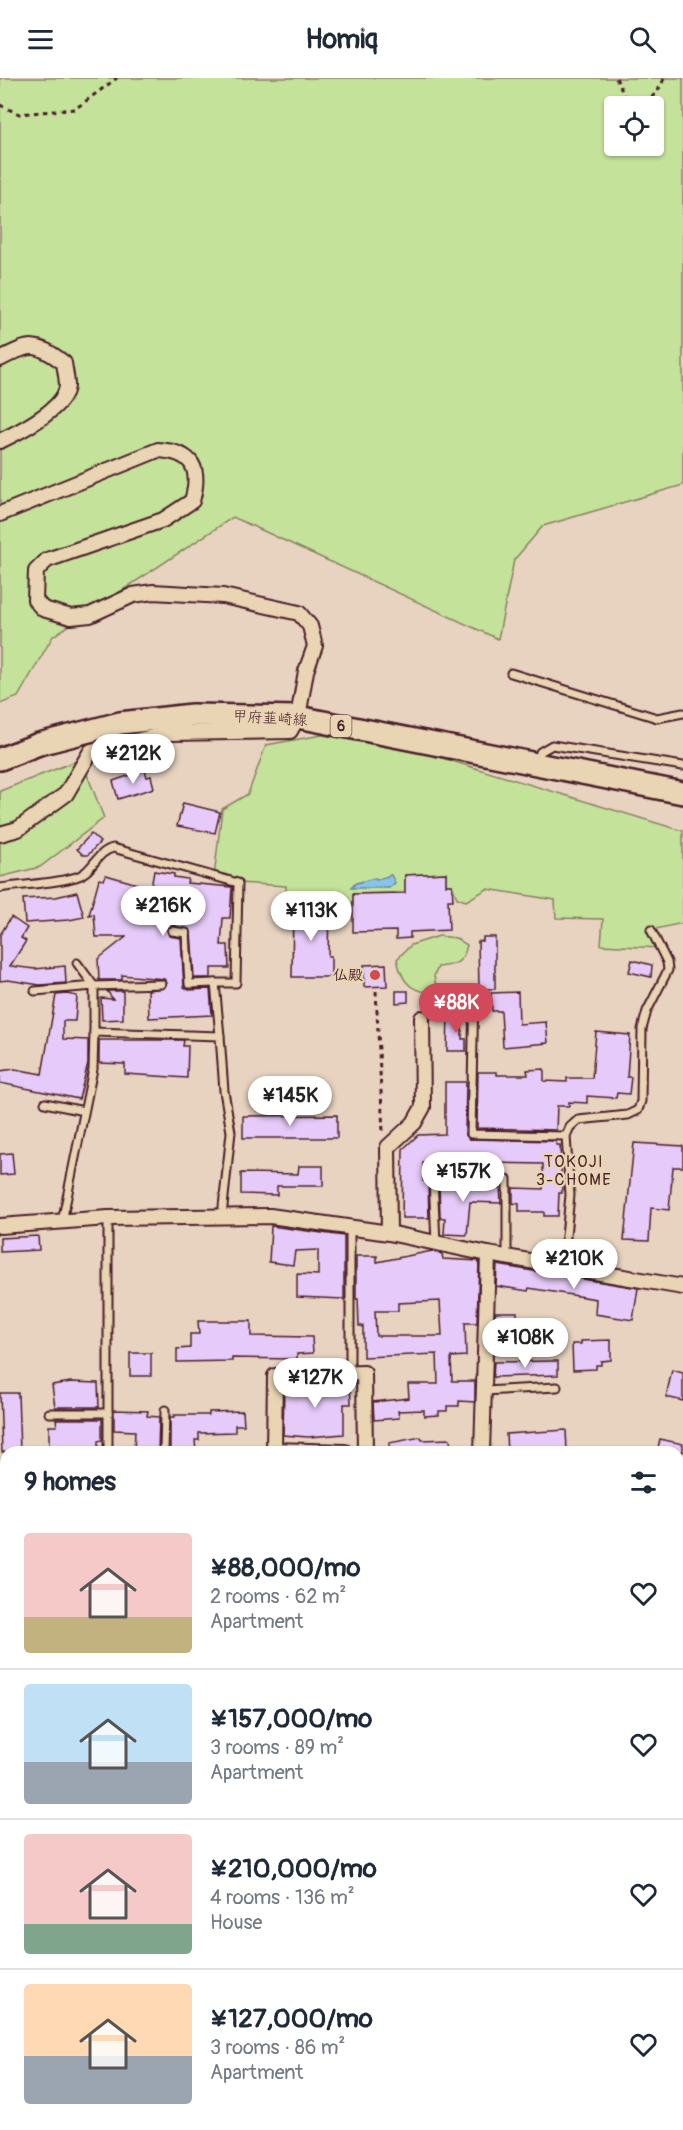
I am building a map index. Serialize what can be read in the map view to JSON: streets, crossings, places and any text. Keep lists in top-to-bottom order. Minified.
{"streets":{"main road":["甲府韮崎線","6"]},"districts":["TOKOJI 3-CHOME"],"places":["仏殿"],"page":{"header":"Homiq","price":["¥212K","¥216K","¥113K","¥88K","¥145K","¥157K","¥210K","¥108K","¥127K"],"heading":"9 homes","list":[{"name":"¥88,000/mo","note":"2 rooms · 62 m² · Apartment"},{"name":"¥157,000/mo","note":"3 rooms · 89 m² · Apartment"},{"name":"¥210,000/mo","note":"4 rooms · 136 m² · House"},{"name":"¥127,000/mo","note":"3 rooms · 86 m² · Apartment"}]}}
